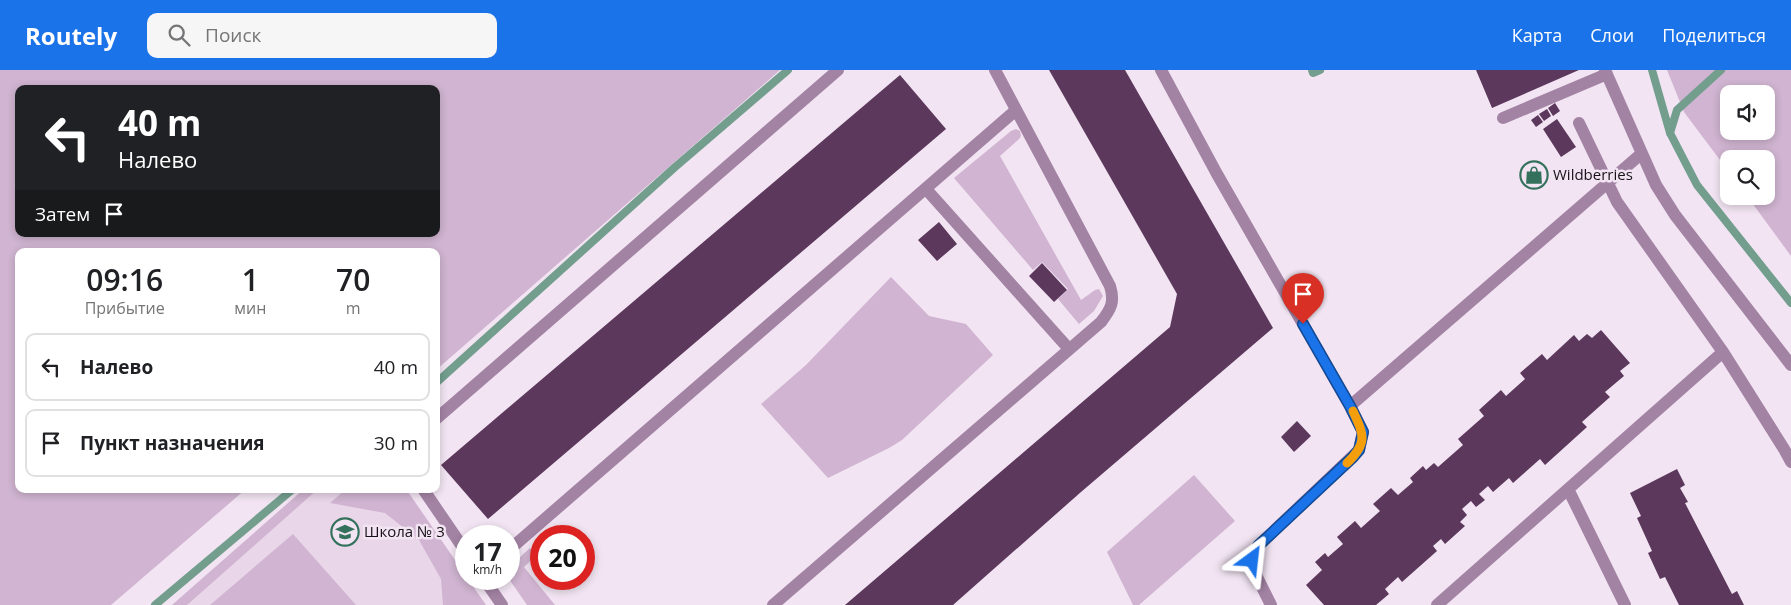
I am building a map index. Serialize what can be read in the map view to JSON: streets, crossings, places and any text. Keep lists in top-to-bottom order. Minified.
{"places":{"shop":["Wildberries"],"school or university":["Школа № 3"]},"page":{"header":"Routely","search":"Поиск","nav":["Карта","Слои","Поделиться"],"turn":["40 m","Налево"],"then":"Затем","eta":["09:16","Прибытие","1","мин","70","m"],"list":[{"name":"Налево","value":"40 m"},{"name":"Пункт назначения","value":"30 m"}],"speed":"17 km/h","limit":"20"}}
